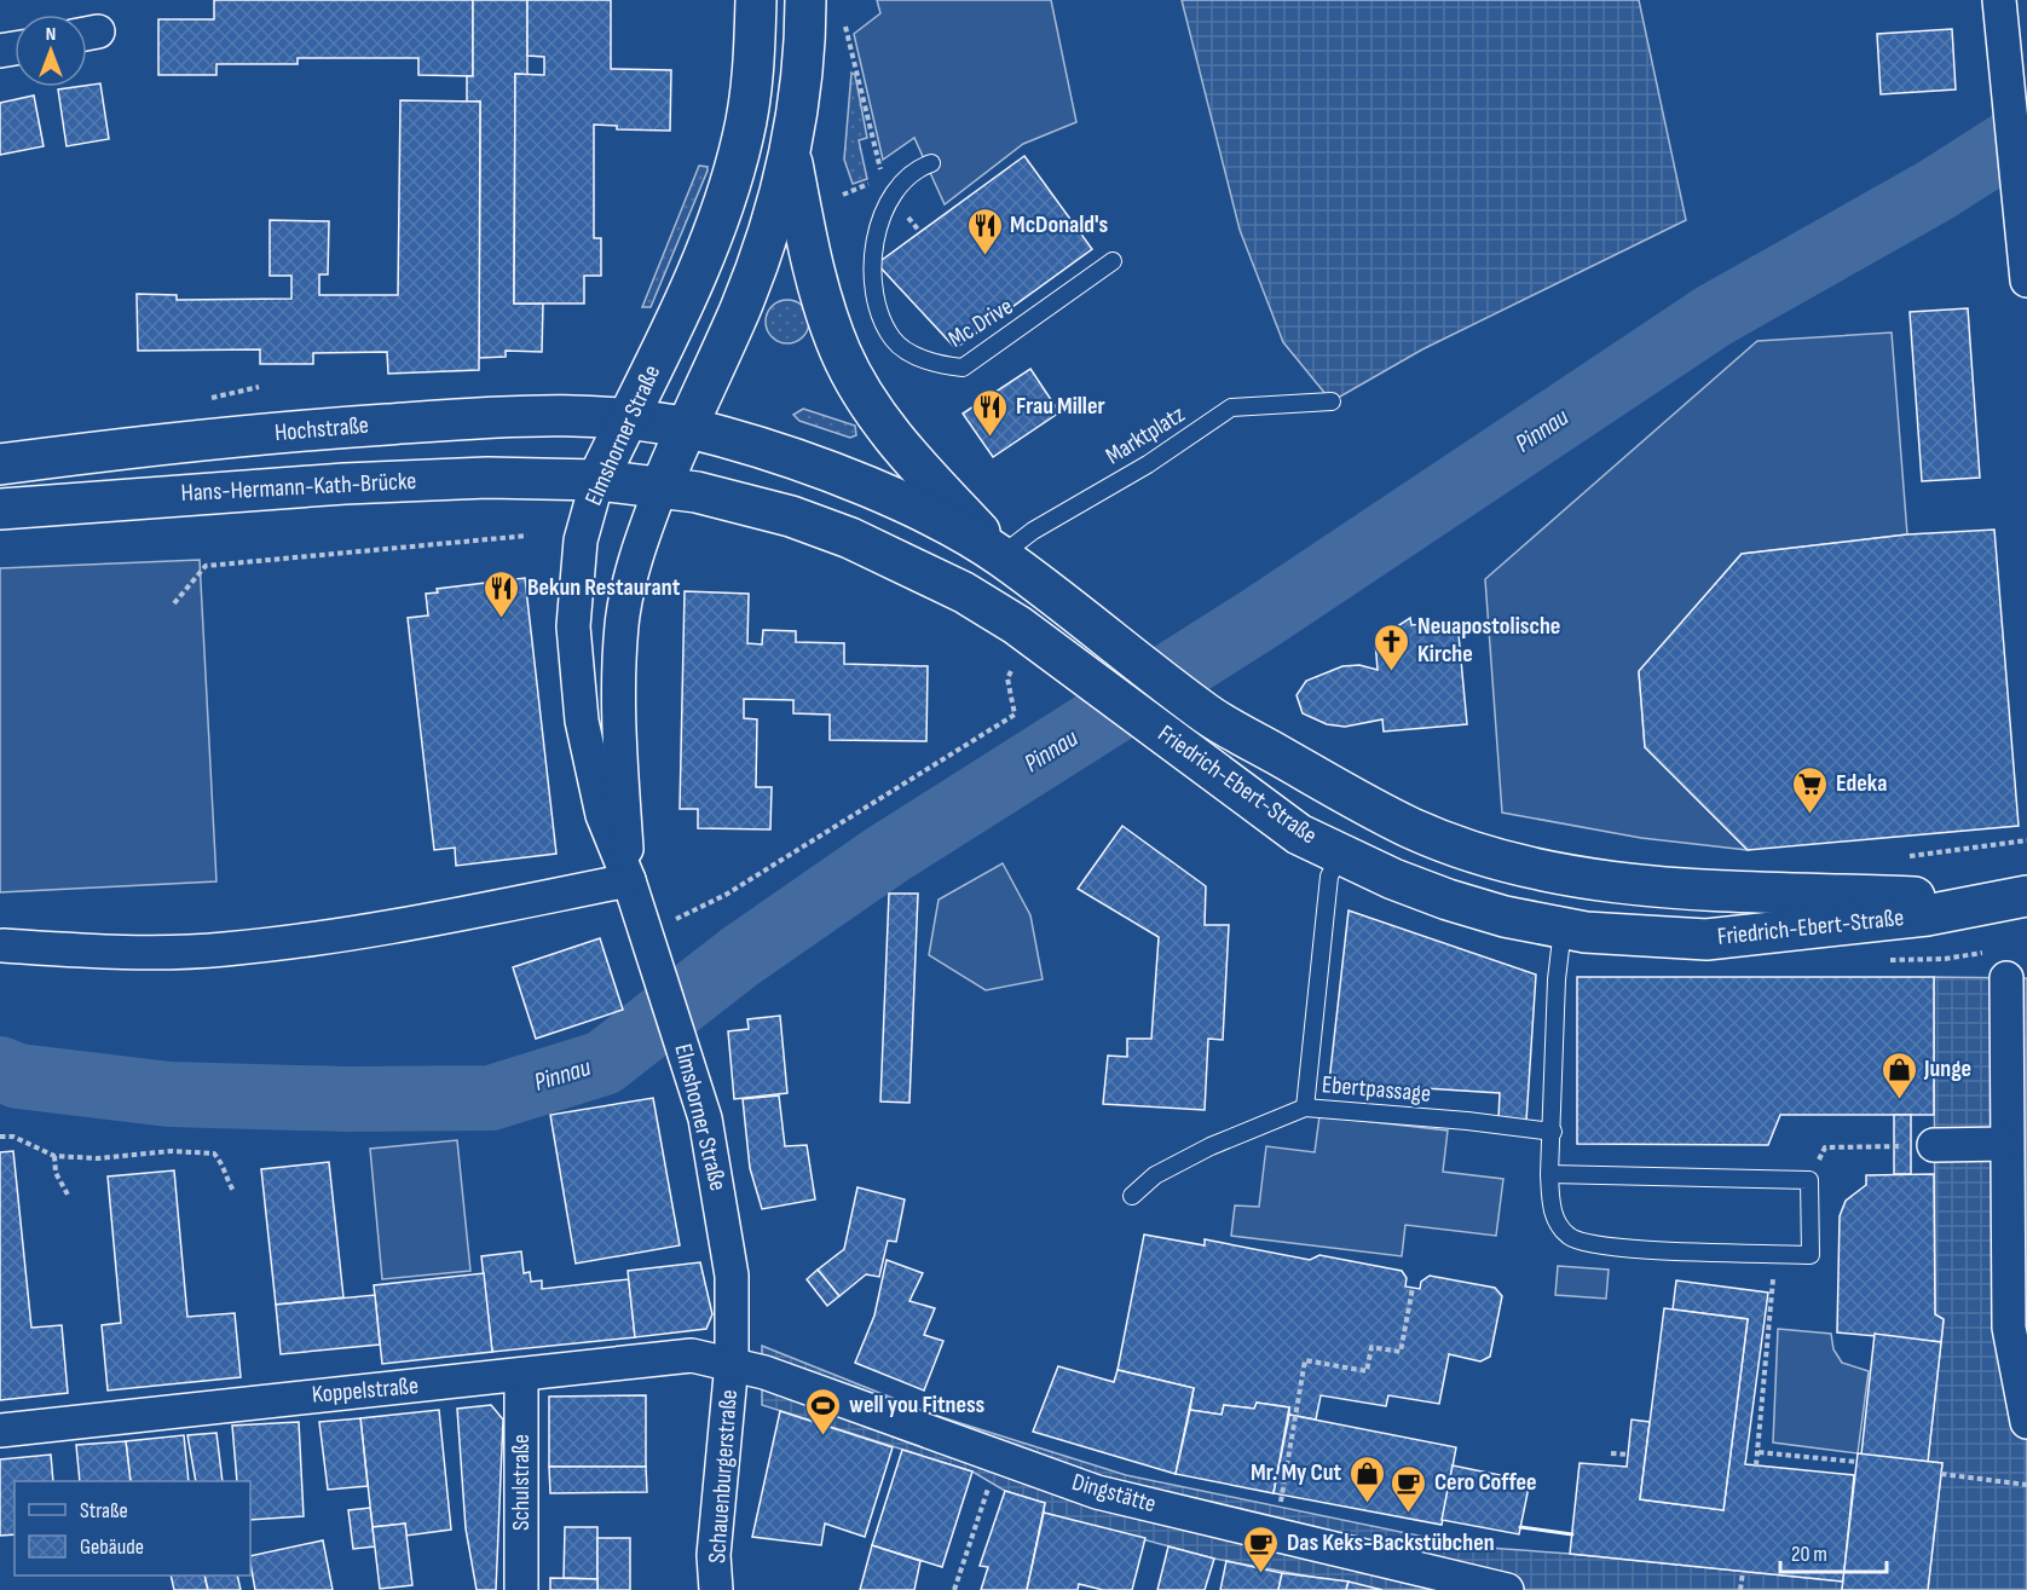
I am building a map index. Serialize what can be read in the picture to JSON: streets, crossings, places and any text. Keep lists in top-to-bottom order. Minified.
{"streets":{"main road":["Hochstraße","Elmshorner Straße","Hans-Hermann-Kath-Brücke","Friedrich-Ebert-Straße"],"street":["Koppelstraße","Schauenburgerstraße","Schulstraße","Dingstätte"],"lane":["Mc Drive","Marktplatz","Ebertpassage"]},"crossings":[["Hochstraße","Elmshorner Straße"],["Hochstraße","Friedrich-Ebert-Straße"],["Elmshorner Straße","Marktplatz"],["Elmshorner Straße","Hans-Hermann-Kath-Brücke"],["Elmshorner Straße","Friedrich-Ebert-Straße"],["Elmshorner Straße","Koppelstraße"],["Elmshorner Straße","Schauenburgerstraße"],["Elmshorner Straße","Dingstätte"],["Marktplatz","Friedrich-Ebert-Straße"],["Hans-Hermann-Kath-Brücke","Friedrich-Ebert-Straße"],["Koppelstraße","Schauenburgerstraße"],["Koppelstraße","Schulstraße"],["Koppelstraße","Dingstätte"],["Schauenburgerstraße","Dingstätte"]],"water":["Pinnau"],"places":{"restaurant":["McDonald's","Frau Miller","Bekun Restaurant"],"church":["Neuapostolische Kirche"],"supermarket":["Edeka"],"shop":["Junge","Mr. My Cut"],"sports":["well you Fitness"],"cafe":["Cero Coffee","Das Keks-Backstübchen"]},"legend":["Straße","Gebäude"],"scale_bar":"20 m","north":"top"}
